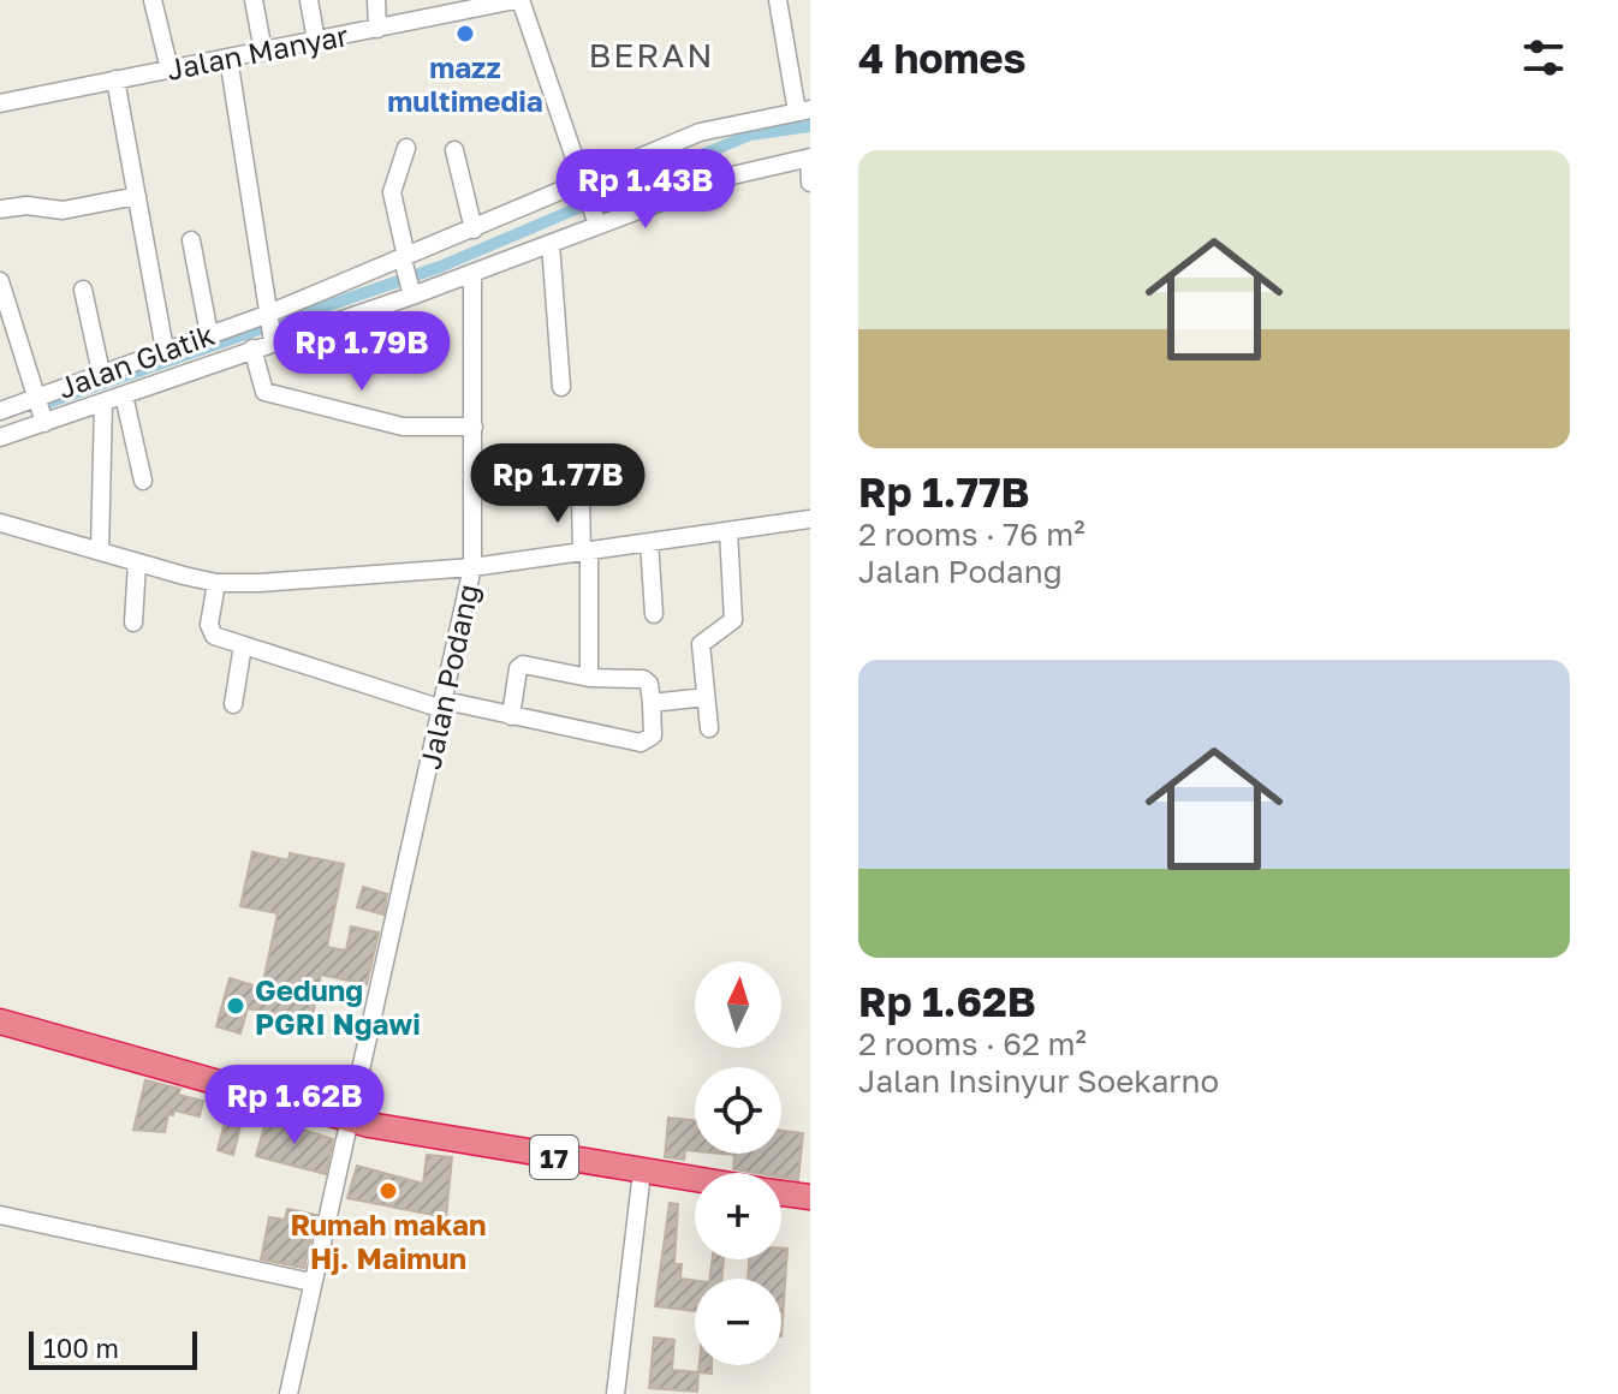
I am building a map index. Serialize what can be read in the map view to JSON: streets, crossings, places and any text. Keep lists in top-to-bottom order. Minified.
{"streets":{"highway":["17"],"street":["Jalan Manyar","Jalan Glatik","Jalan Podang"]},"crossings":[["Jalan Podang","17"]],"districts":["BERAN"],"places":["mazz multimedia","Gedung PGRI Ngawi","Rumah makan Hj. Maimun"],"scale_bar":"100 m","north":"top","page":{"heading":"4 homes","list":[{"name":"Rp 1.77B","note":"2 rooms · 76 m² · Jalan Podang"},{"name":"Rp 1.62B","note":"2 rooms · 62 m² · Jalan Insinyur Soekarno"}],"price":["Rp 1.43B","Rp 1.79B","Rp 1.77B","Rp 1.62B"],"map_buttons":["+","−"],"scale":"100 m"}}
